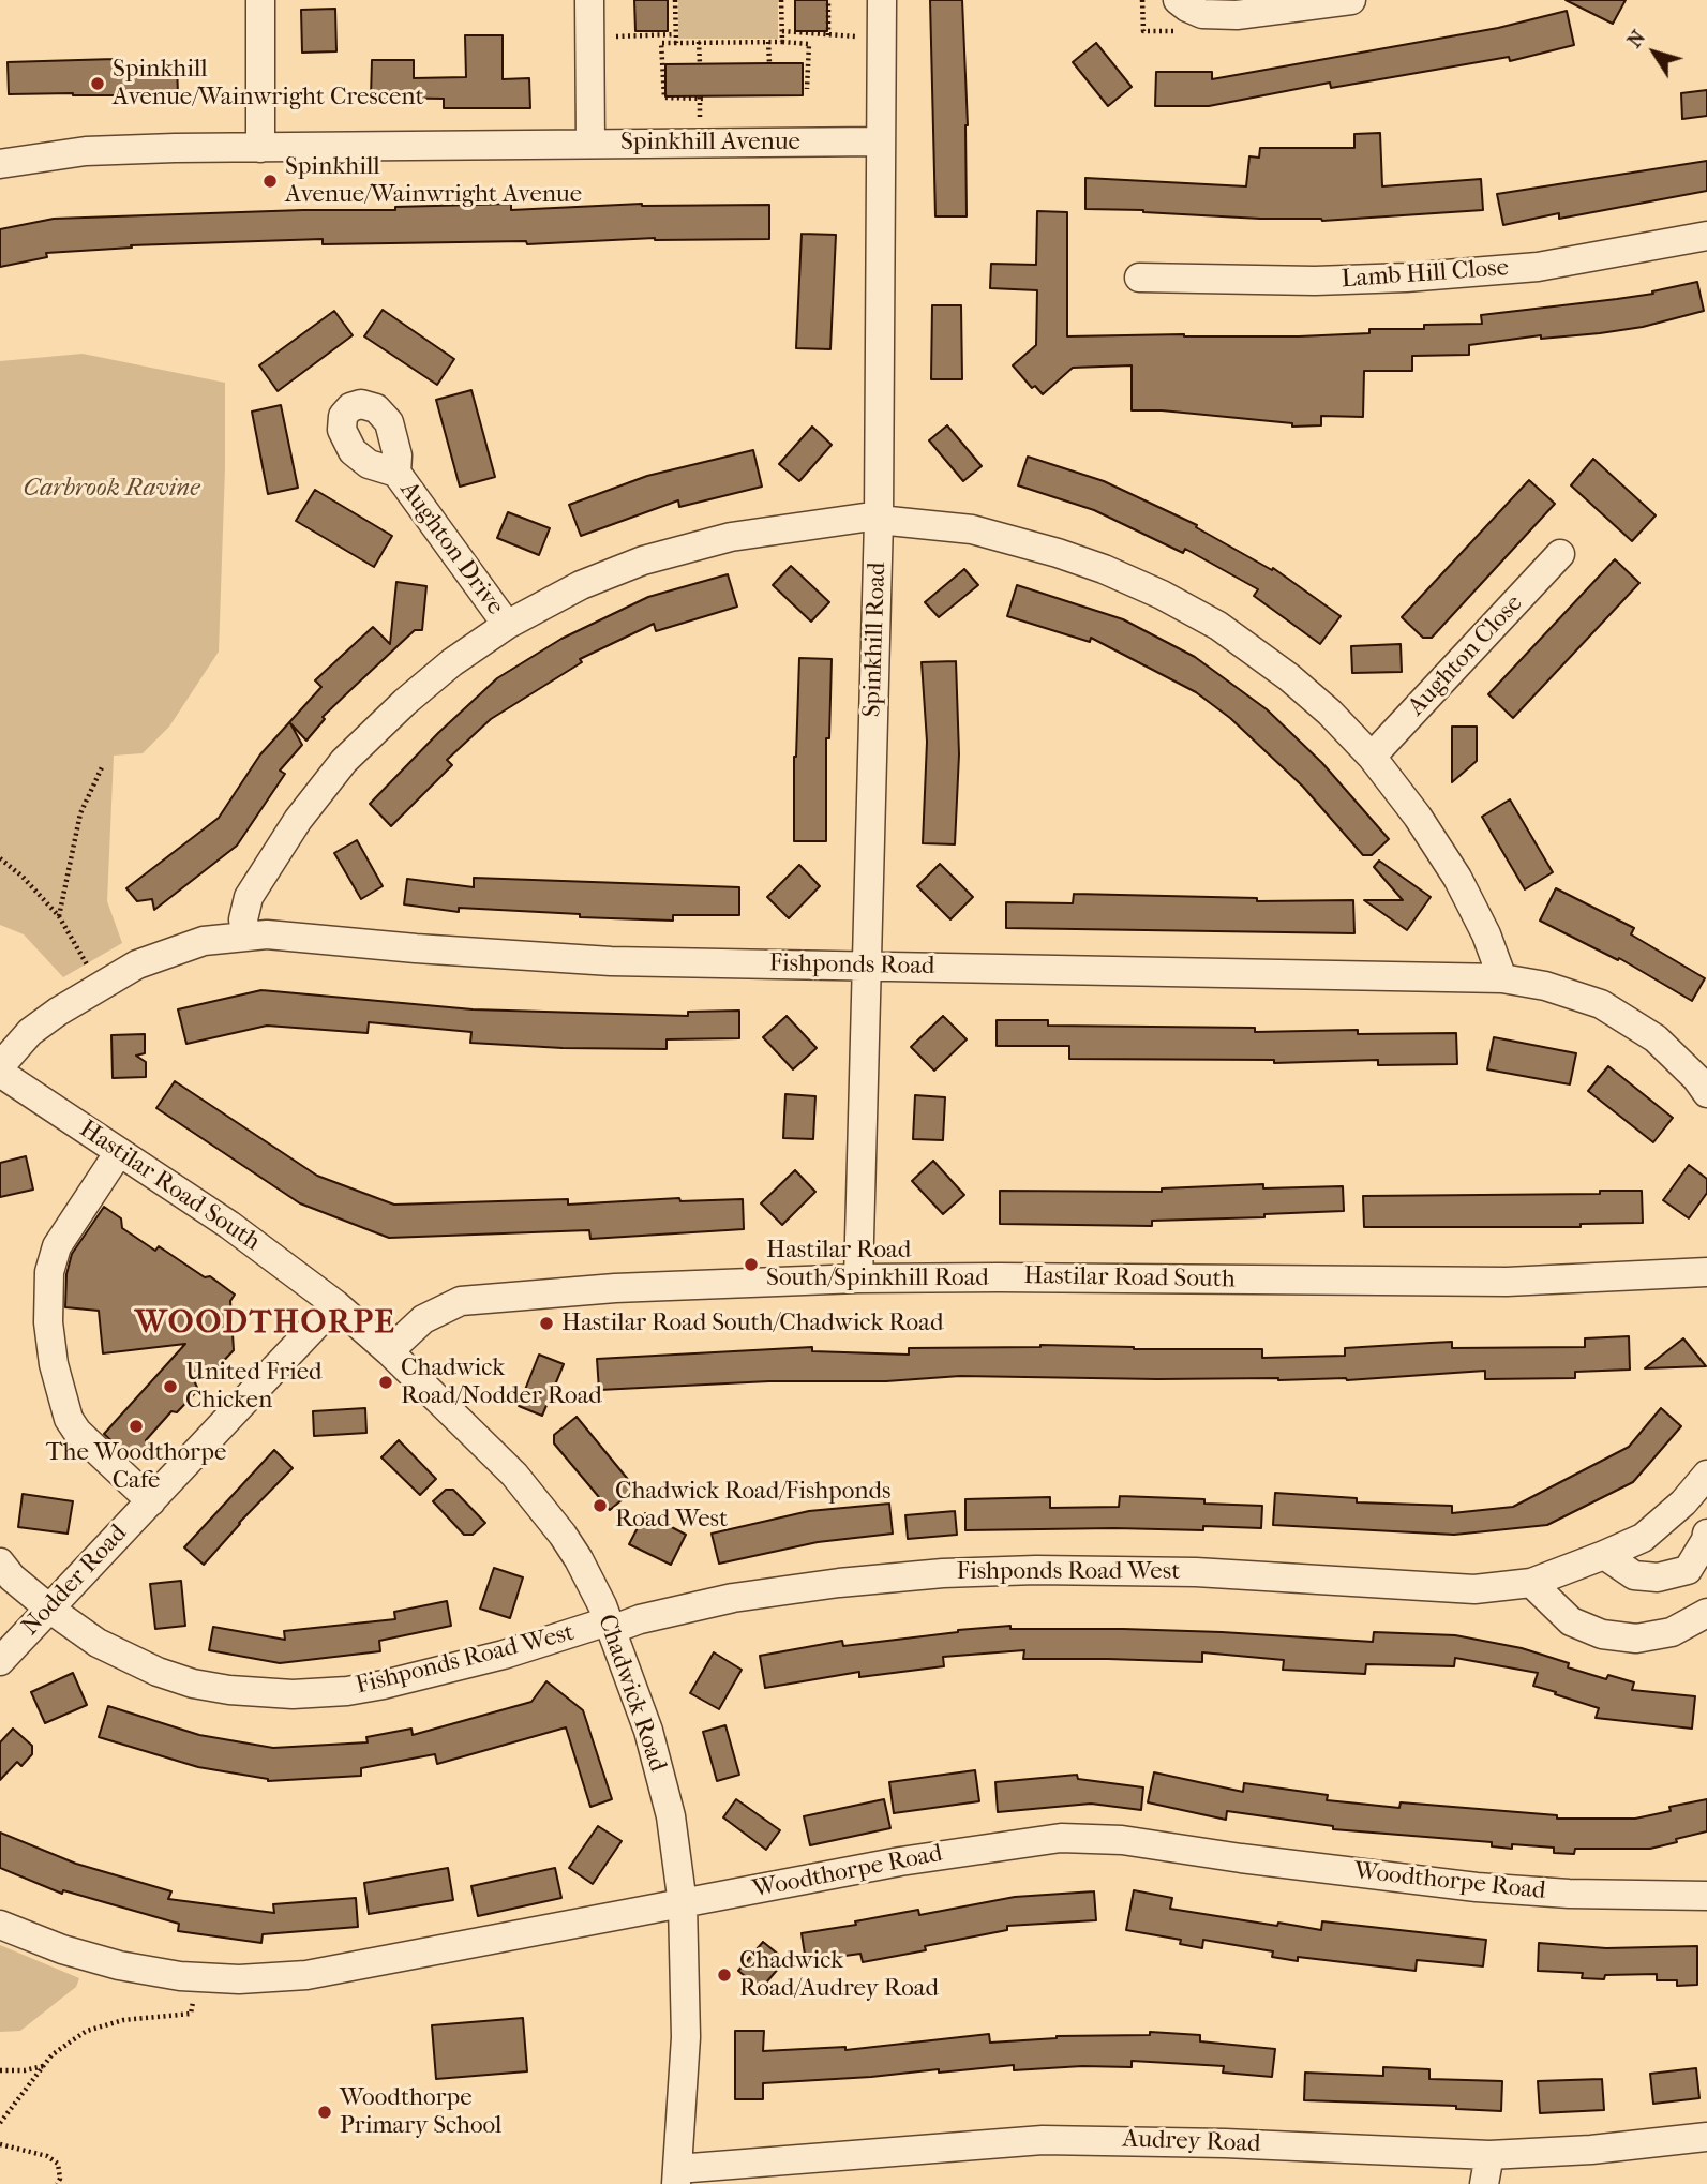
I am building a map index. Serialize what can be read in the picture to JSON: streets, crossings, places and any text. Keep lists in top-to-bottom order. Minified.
{"streets":{"street":["Spinkhill Avenue","Lamb Hill Close","Aughton Drive","Spinkhill Road","Aughton Close","Fishponds Road","Hastilar Road South","Fishponds Road West","Nodder Road","Chadwick Road","Woodthorpe Road","Audrey Road"]},"crossings":[["Spinkhill Avenue","Spinkhill Road"],["Spinkhill Road","Fishponds Road"],["Spinkhill Road","Hastilar Road South"],["Fishponds Road","Hastilar Road South"],["Hastilar Road South","Nodder Road"],["Hastilar Road South","Chadwick Road"],["Fishponds Road West","Nodder Road"],["Fishponds Road West","Chadwick Road"],["Nodder Road","Chadwick Road"],["Chadwick Road","Woodthorpe Road"],["Chadwick Road","Audrey Road"]],"districts":["WOODTHORPE"],"parks":["Carbrook Ravine"],"places":["Spinkhill Avenue/Wainwright Crescent","Spinkhill Avenue/Wainwright Avenue","Hastilar Road South/Spinkhill Road","Hastilar Road South/Chadwick Road","Chadwick Road/Nodder Road","United Fried Chicken","The Woodthorpe Cafe","Chadwick Road/Fishponds Road West","Chadwick Road/Audrey Road","Woodthorpe Primary School"],"north":"top left"}
